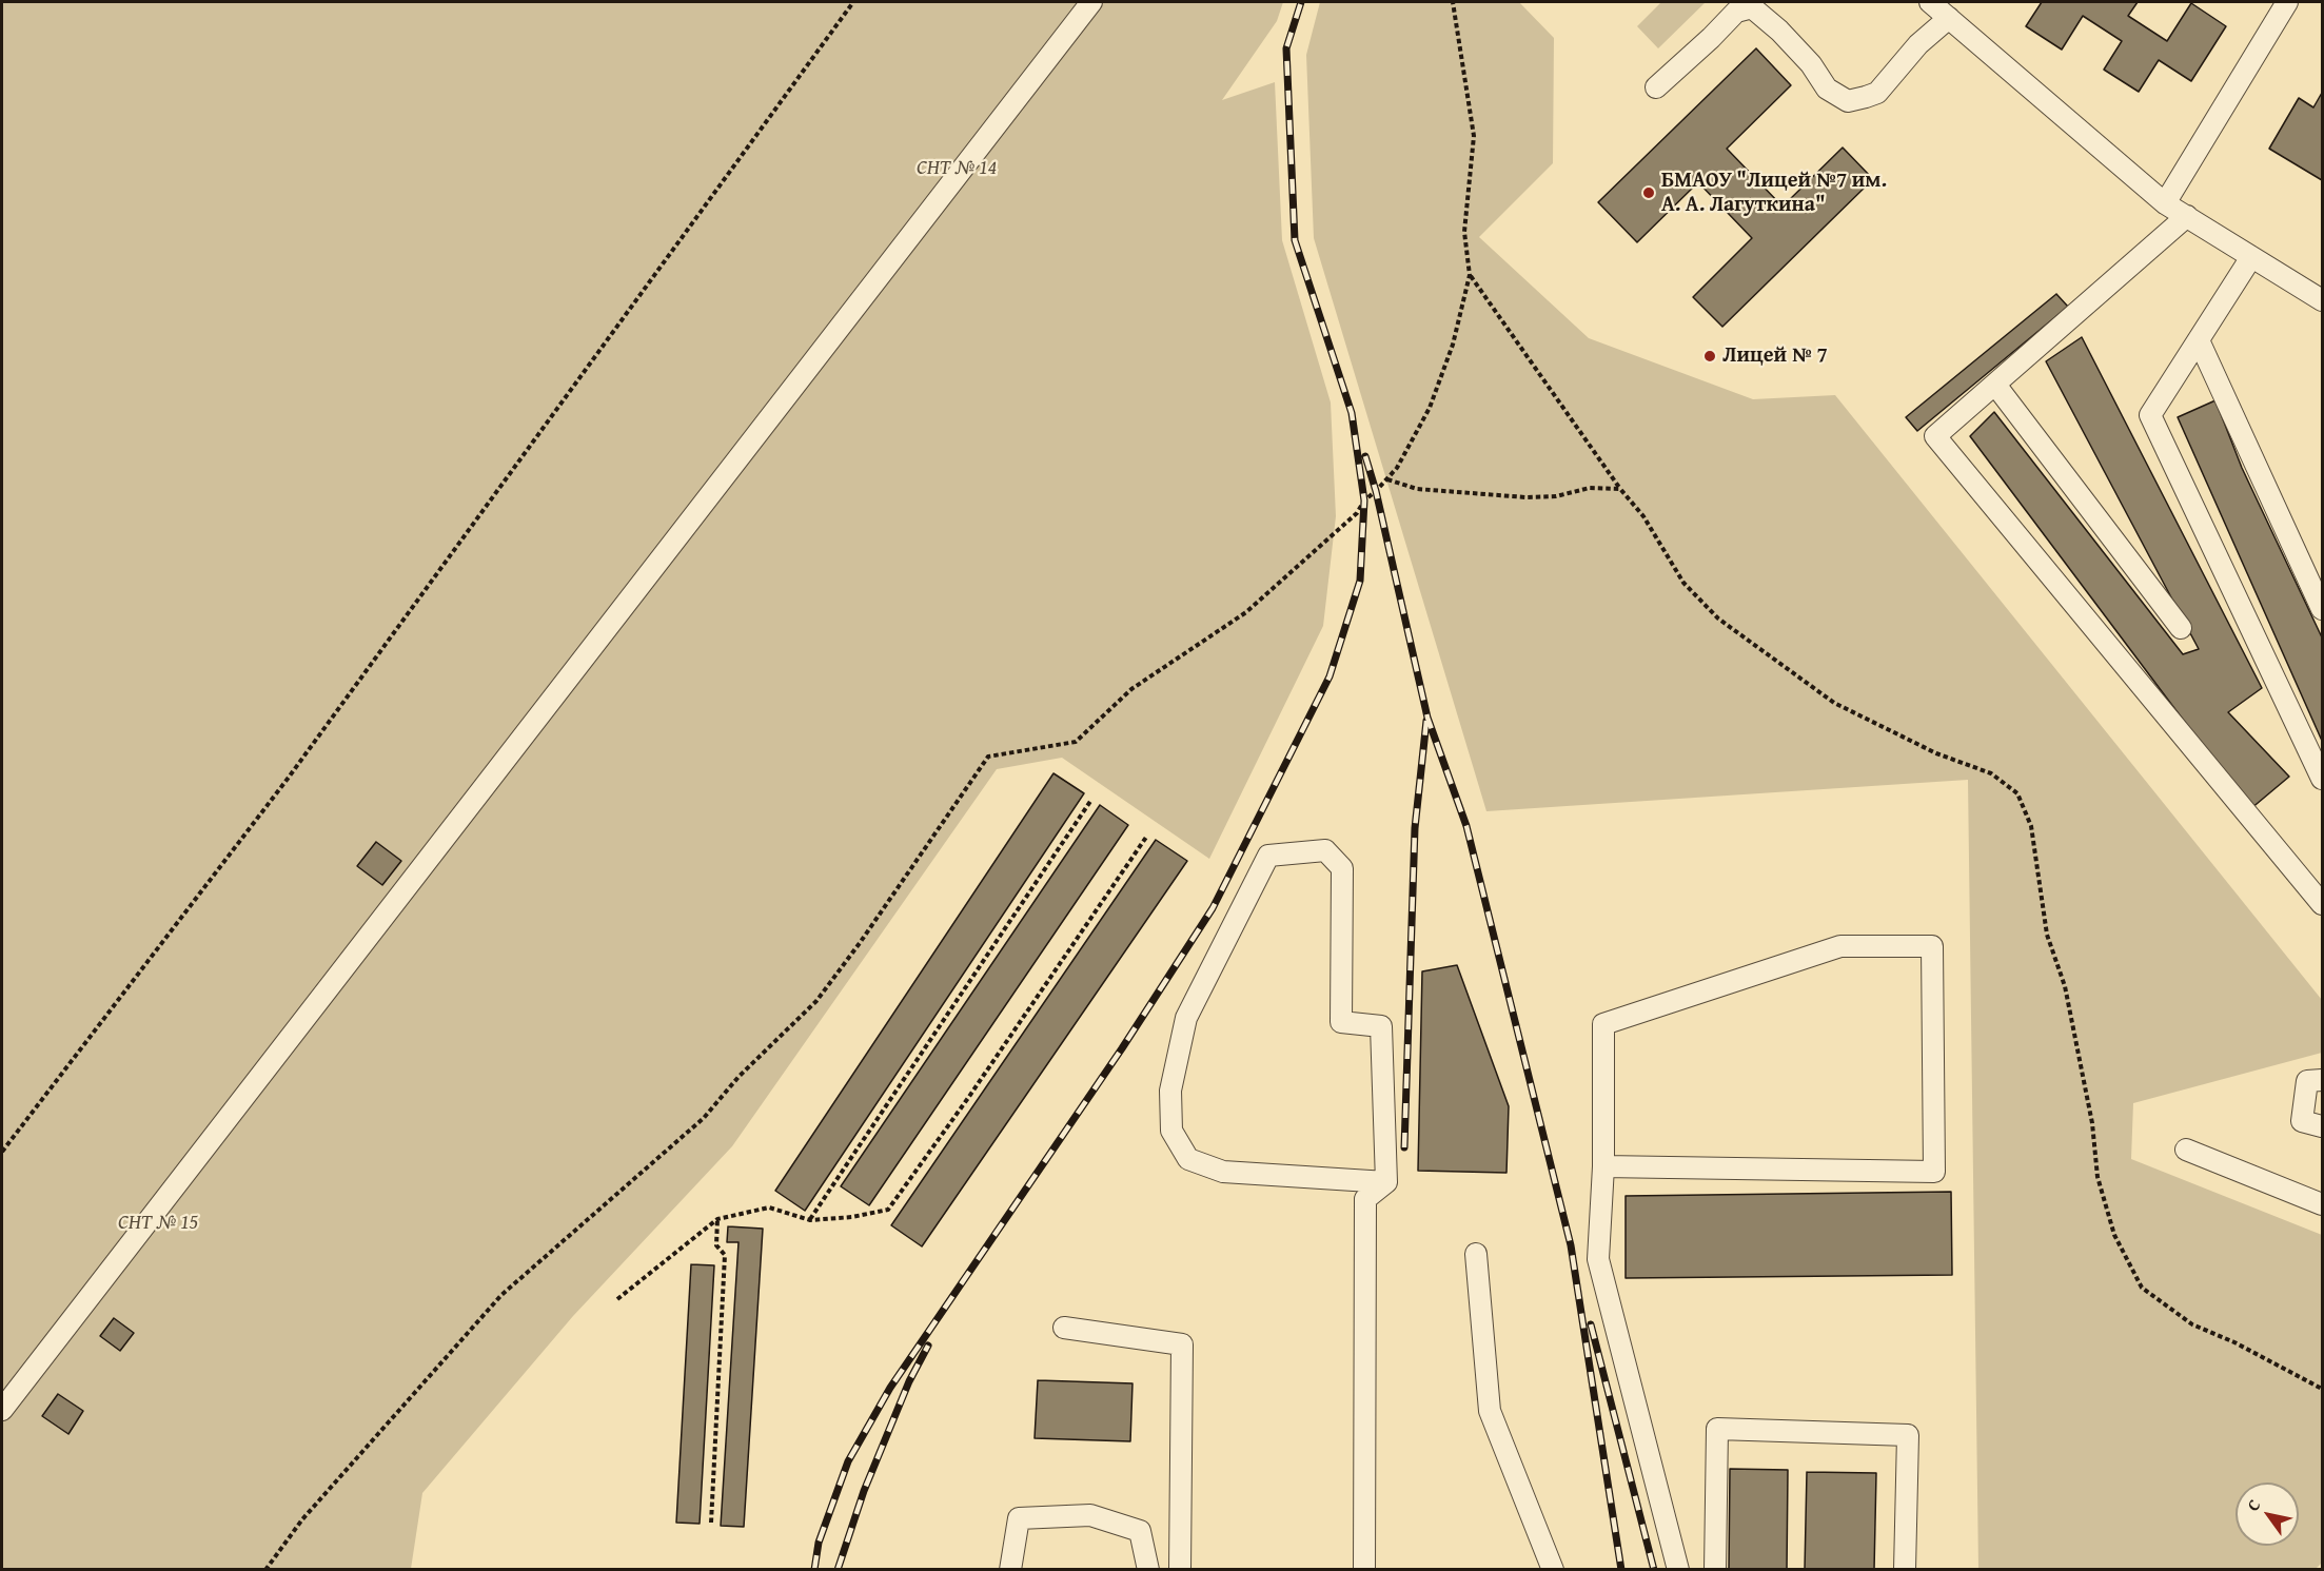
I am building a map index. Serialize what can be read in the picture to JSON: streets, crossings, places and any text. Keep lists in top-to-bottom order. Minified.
{"parks":["СНТ № 14","СНТ № 15"],"places":["БМАОУ \"Лицей №7 им. А. А. Лагуткина\"","Лицей № 7"],"north":"top left"}
